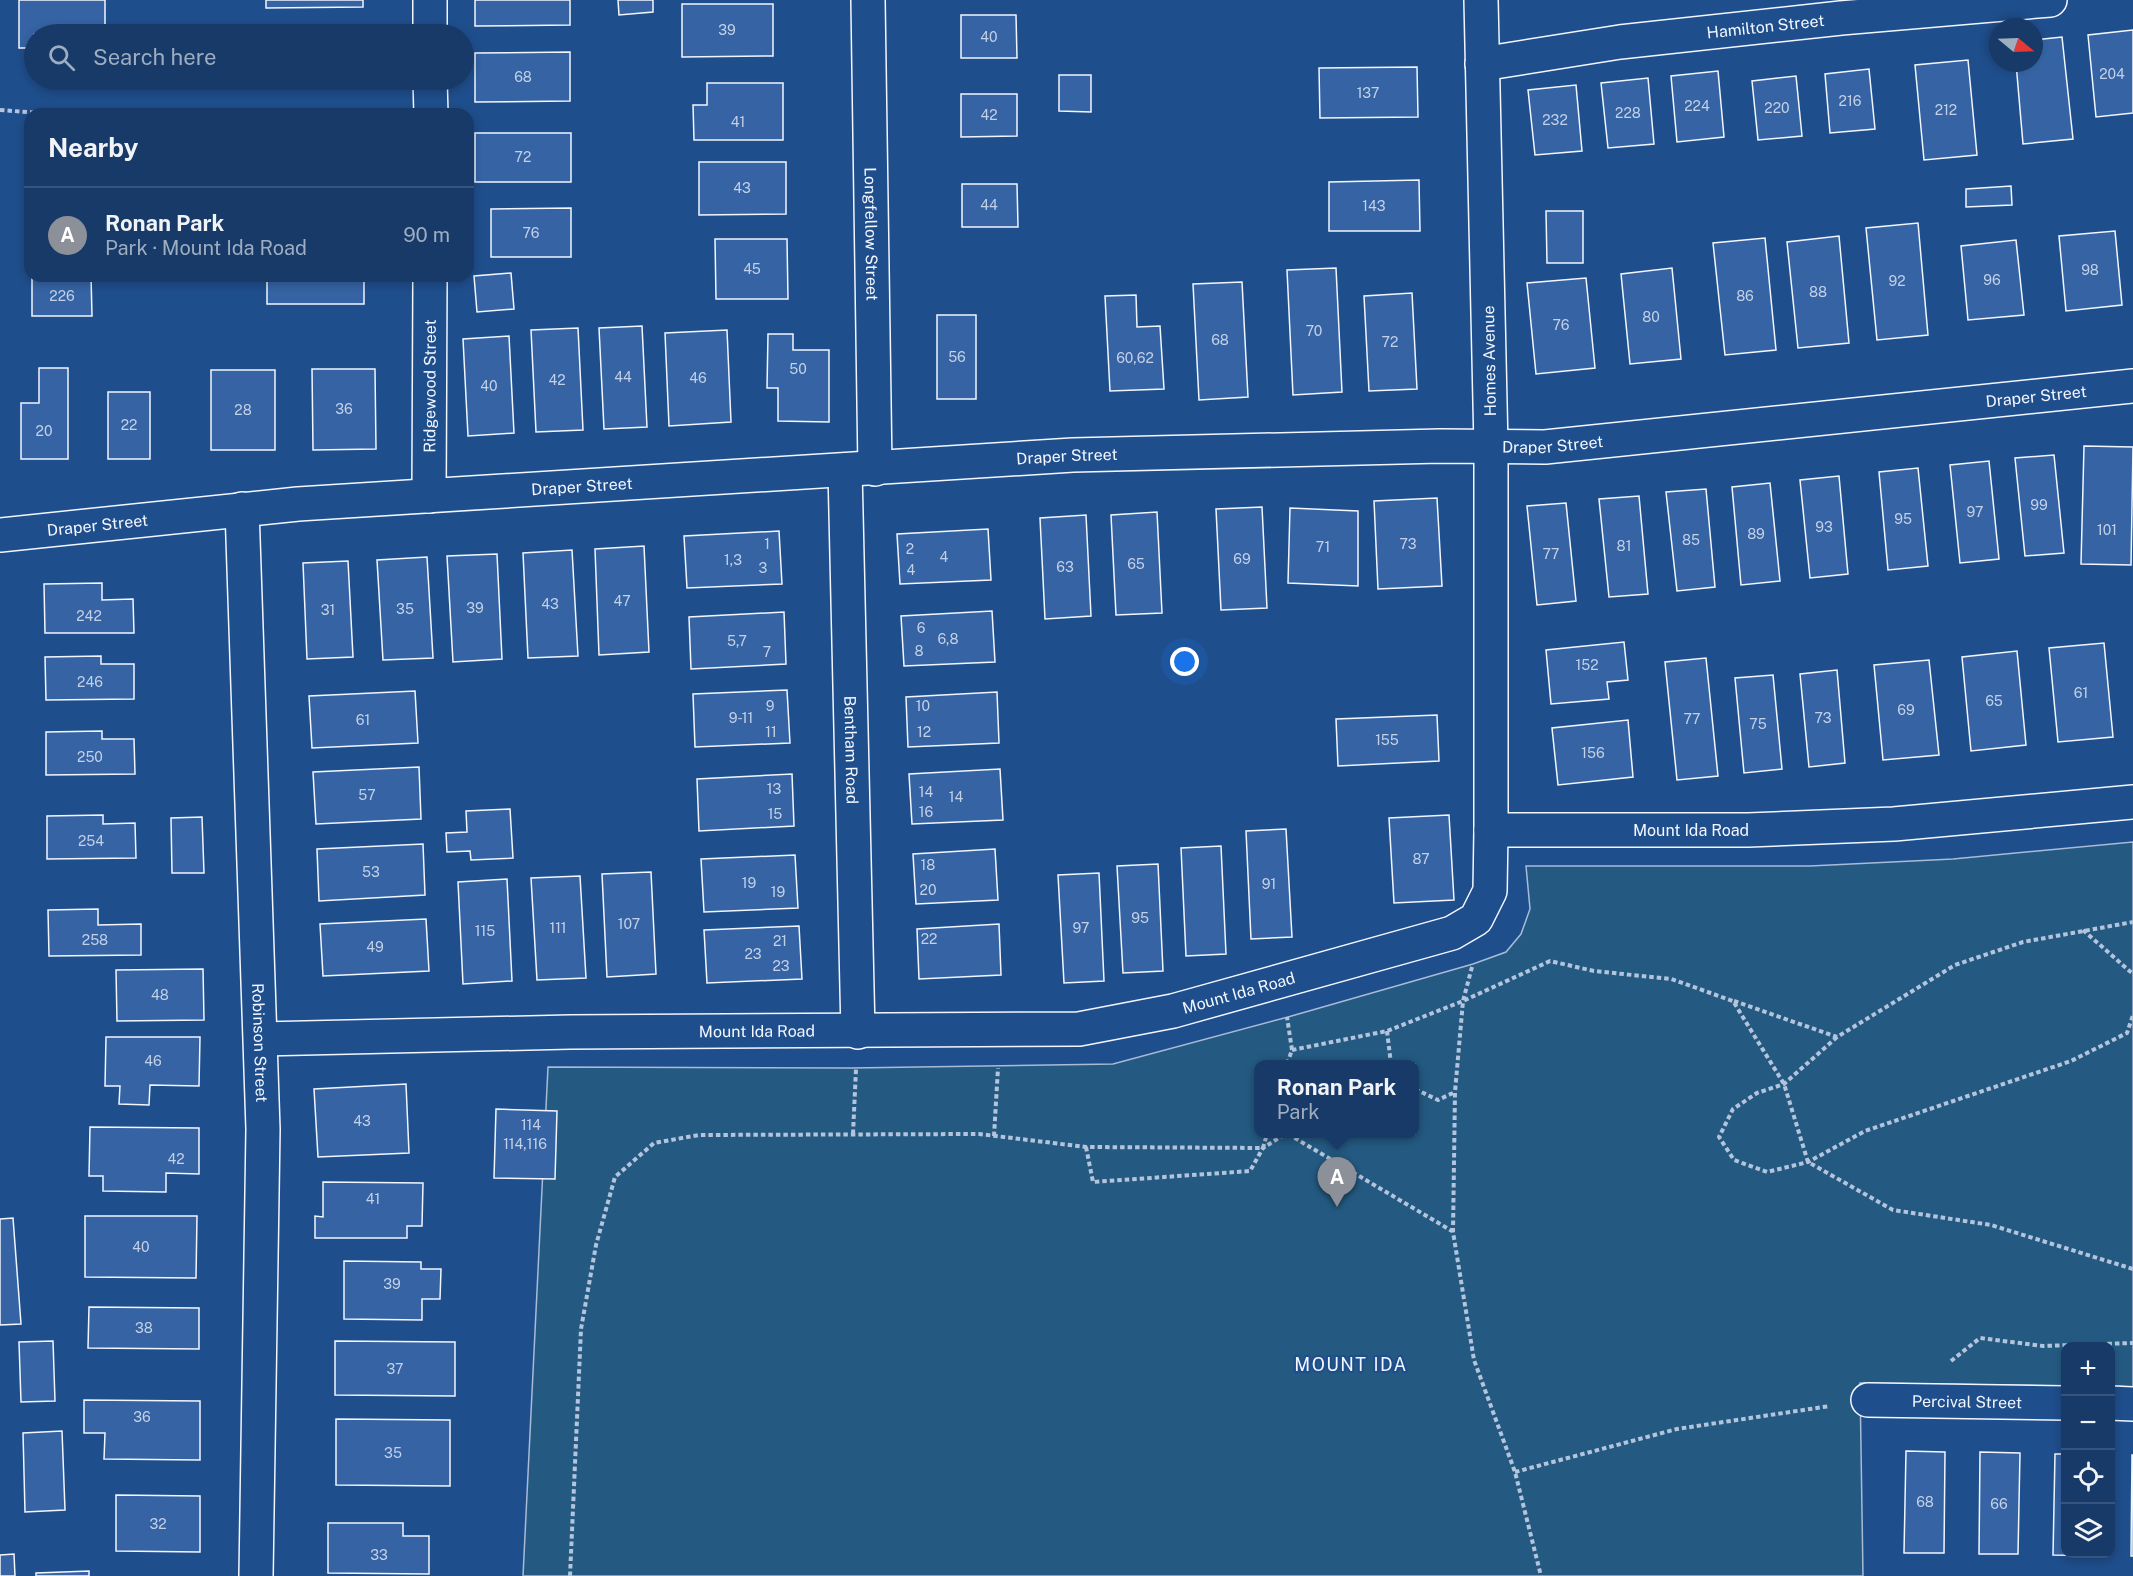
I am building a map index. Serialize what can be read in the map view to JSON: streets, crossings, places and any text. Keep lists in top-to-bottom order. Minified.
{"streets":{"street":["Hamilton Street","Longfellow Street","Homes Avenue","Ridgewood Street","Draper Street","Bentham Road","Mount Ida Road","Robinson Street","Percival Street"]},"crossings":[["Hamilton Street","Homes Avenue"],["Longfellow Street","Draper Street"],["Longfellow Street","Bentham Road"],["Homes Avenue","Draper Street"],["Homes Avenue","Mount Ida Road"],["Ridgewood Street","Draper Street"],["Draper Street","Bentham Road"],["Draper Street","Robinson Street"],["Bentham Road","Mount Ida Road"],["Mount Ida Road","Robinson Street"]],"districts":["MOUNT IDA"],"house_numbers":["39","40","204","68","137","216","224","220","212","228","42","232","41","72","43","44","143","76","45","98","96","92","88","226","86","80","76","70","68","72","56","60,62","50","44","46","42","40","36","28","22","20","99","97","95","93","101","89","85","1","73","81","71","2","77","4","69","1,3","65","63","3","4","47","43","39","35","31","242","6","6,8","5,7","8","7","152","246","61","65","9","10","69","9-11","73","77","61","75","11","12","155","156","250","13","14","57","14","16","15","254","87","18","53","19","91","20","19","95","107","111","97","115","22","258","21","49","23","23","48","46","43","114","114,116","42","41","40","39","38","37","36","35","68","66","32","33"],"north":"right","page":{"search":"Search here","heading":"Nearby","list":[{"mark":"A","name":"Ronan Park","note":"Park · Mount Ida Road","value":"90 m"}],"popup":["Ronan Park","Park"],"pins":"A","map_buttons":["+","−"]}}
